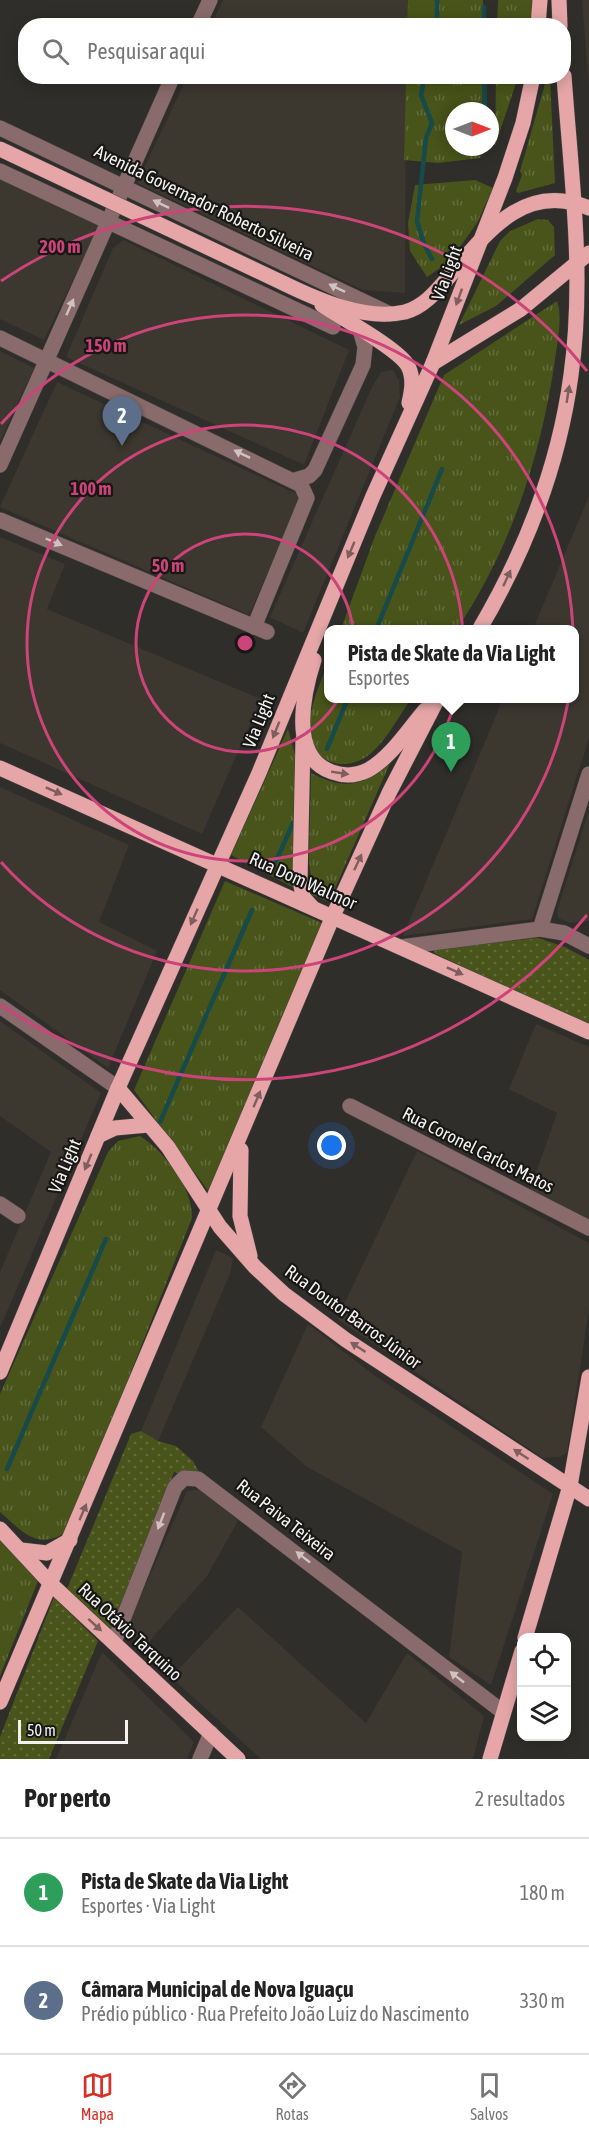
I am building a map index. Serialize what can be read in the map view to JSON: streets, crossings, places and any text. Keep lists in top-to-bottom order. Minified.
{"streets":{"main road":["Via Light","Rua Dom Walmor","Rua Doutor Barros Júnior","Rua Otávio Tarquino"],"street":["Avenida Governador Roberto Silveira","Rua Coronel Carlos Matos","Rua Paiva Teixeira"]},"crossings":[["Via Light","Rua Dom Walmor"],["Via Light","Rua Doutor Barros Júnior"],["Rua Paiva Teixeira","Rua Otávio Tarquino"]],"one_way":["Rua Dom Walmor","Rua Doutor Barros Júnior"],"scale_bar":"50 m","north":"right","page":{"search":"Pesquisar aqui","pins":["2","1"],"popup":["Pista de Skate da Via Light","Esportes"],"scale":"50 m","heading":["Por perto","2 resultados"],"list":[{"mark":"1","name":"Pista de Skate da Via Light","note":"Esportes · Via Light","value":"180 m"},{"mark":"2","name":"Câmara Municipal de Nova Iguaçu","note":"Prédio público · Rua Prefeito João Luiz do Nascimento","value":"330 m"}],"nav":["Mapa","Rotas","Salvos"]},"rings":["200 m","150 m","100 m","50 m"]}
